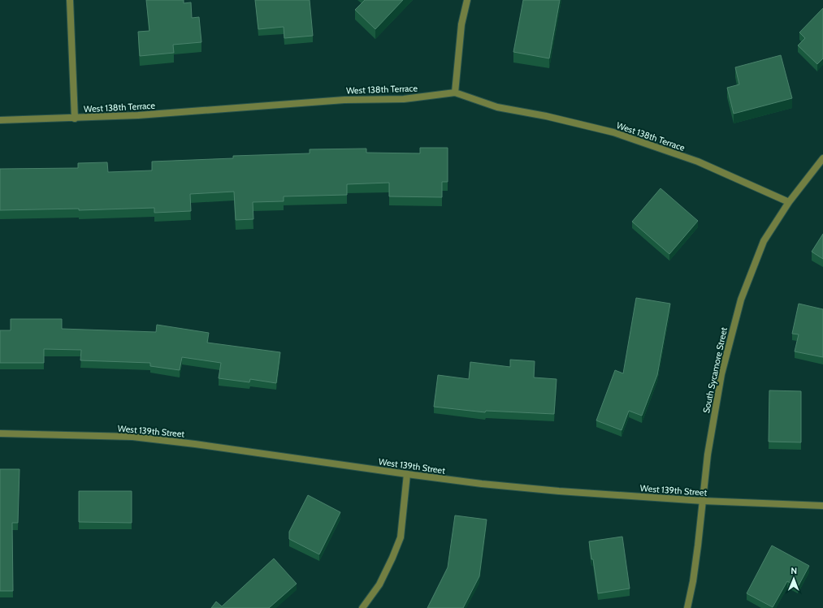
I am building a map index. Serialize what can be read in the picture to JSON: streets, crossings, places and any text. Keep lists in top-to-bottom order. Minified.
{"streets":{"street":["West 138th Terrace","South Sycamore Street","West 139th Street"]},"crossings":[["West 138th Terrace","South Sycamore Street"],["South Sycamore Street","West 139th Street"]],"north":"top"}
